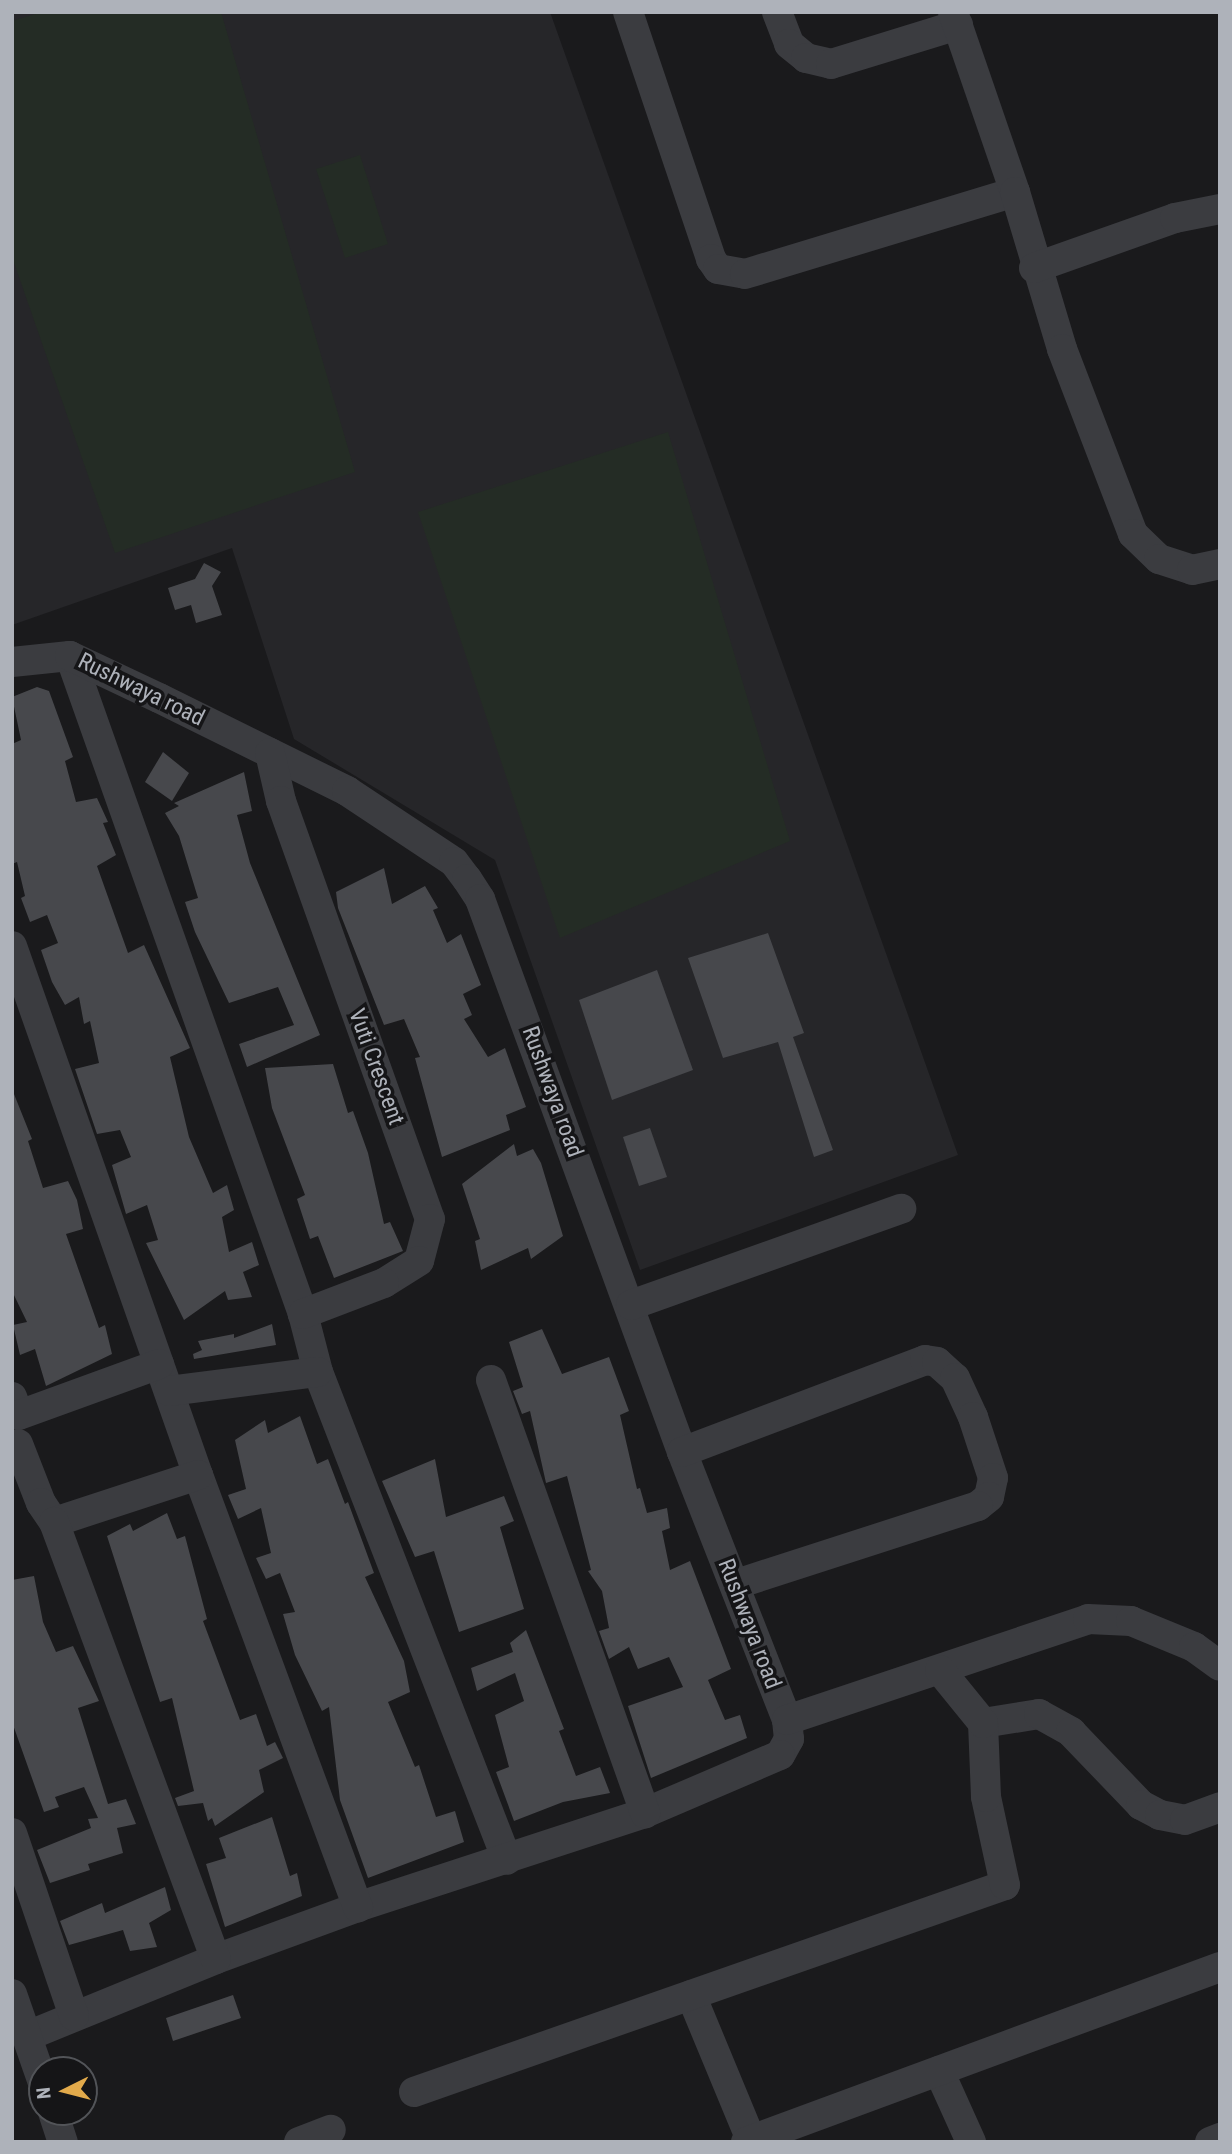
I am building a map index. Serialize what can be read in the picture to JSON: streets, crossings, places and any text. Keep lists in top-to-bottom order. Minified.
{"streets":{"street":["Rushwaya road","Vuti Crescent"]},"crossings":[["Rushwaya road","Vuti Crescent"]],"north":"left"}
